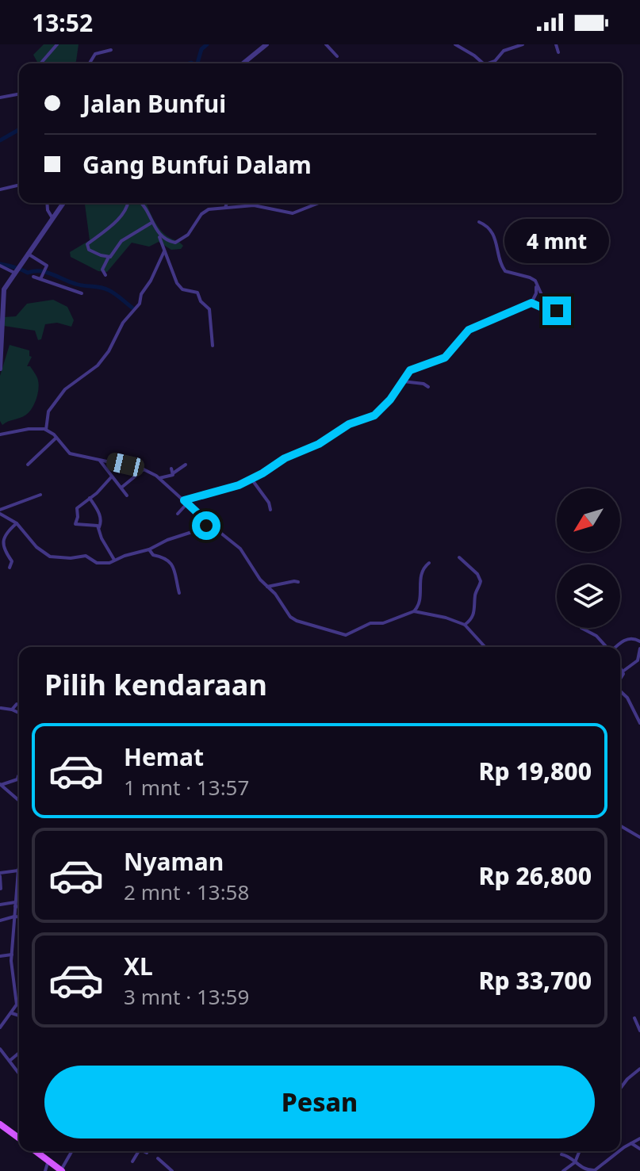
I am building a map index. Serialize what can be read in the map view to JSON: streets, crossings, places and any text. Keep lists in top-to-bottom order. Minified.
{"north":"bottom left","page":{"status":"13:52","banner":["Jalan Bunfui","Gang Bunfui Dalam"],"bubble":"4 mnt","heading":"Pilih kendaraan","list":[{"name":"Hemat","note":"1 mnt · 13:57","value":"Rp 19,800"},{"name":"Nyaman","note":"2 mnt · 13:58","value":"Rp 26,800"},{"name":"XL","note":"3 mnt · 13:59","value":"Rp 33,700"}],"buttons":"Pesan"}}
